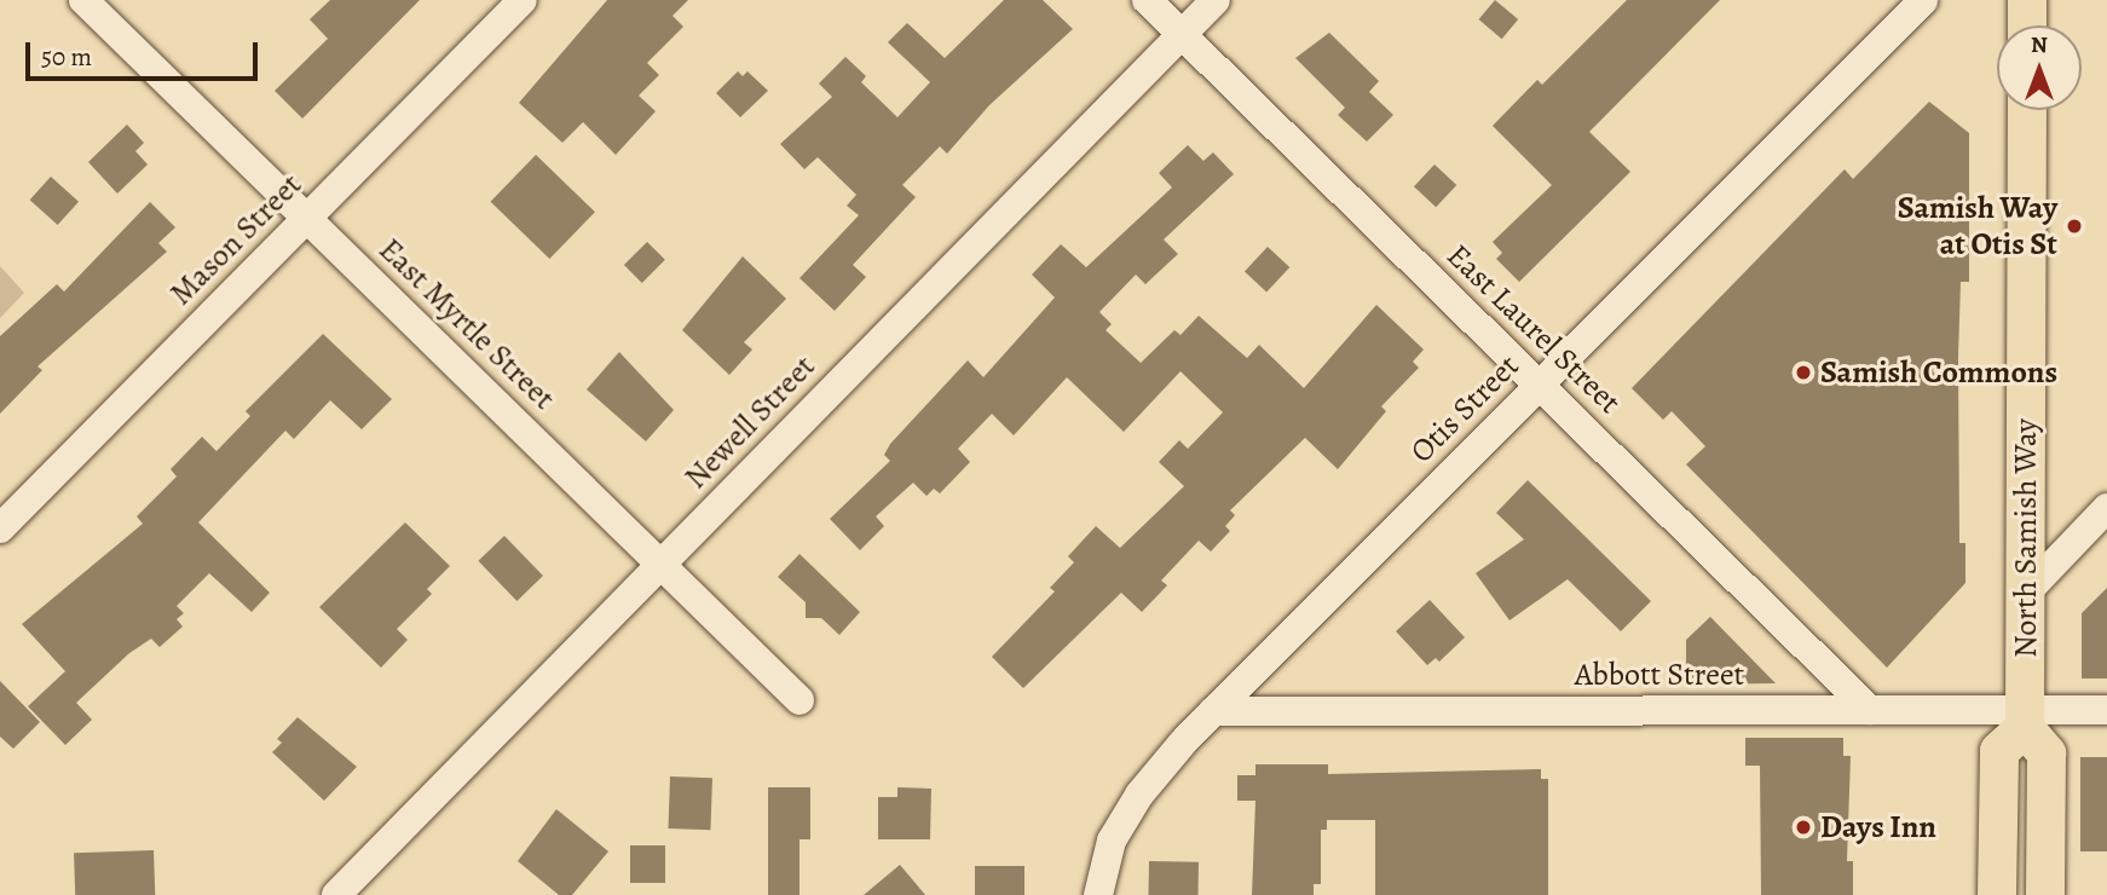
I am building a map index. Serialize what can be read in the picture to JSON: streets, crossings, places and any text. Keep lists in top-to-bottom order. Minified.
{"streets":{"main road":["North Samish Way"],"street":["Mason Street","East Myrtle Street","East Laurel Street","Otis Street","Newell Street","Abbott Street"]},"crossings":[["Mason Street","East Myrtle Street"],["East Myrtle Street","Newell Street"],["East Laurel Street","Otis Street"],["East Laurel Street","Newell Street"],["East Laurel Street","Abbott Street"],["Otis Street","Abbott Street"],["North Samish Way","Abbott Street"]],"places":["Samish Way at Otis St","Samish Commons","Days Inn"],"scale_bar":"50 m","north":"top"}
